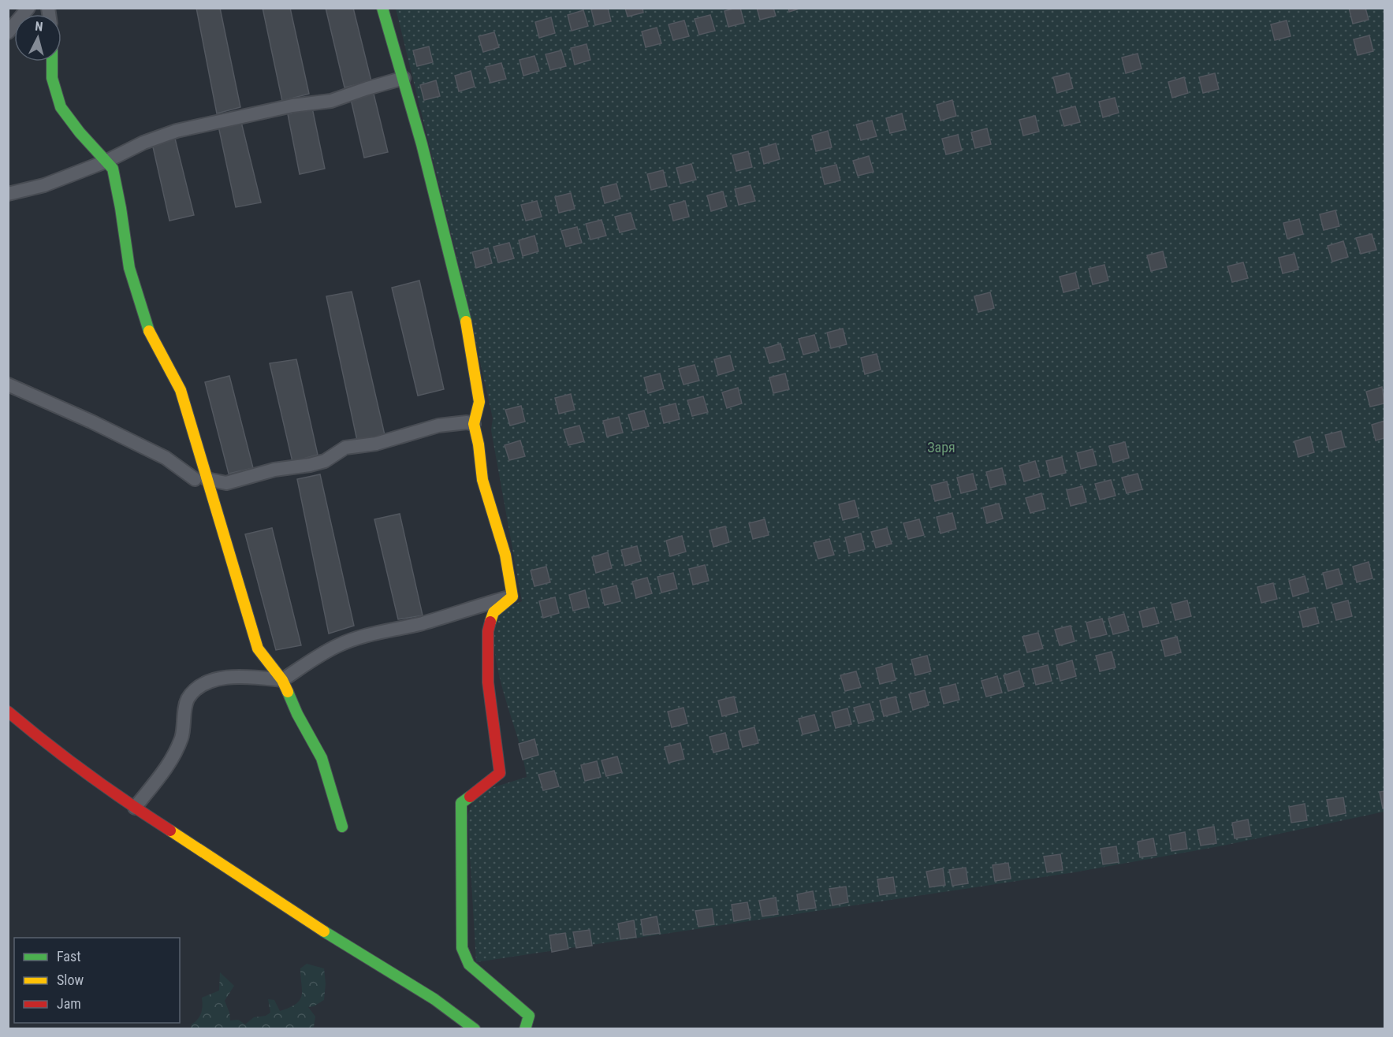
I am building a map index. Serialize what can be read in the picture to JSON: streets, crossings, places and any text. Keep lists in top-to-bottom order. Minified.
{"parks":["Заря"],"legend":["Fast","Slow","Jam"],"north":"top"}
